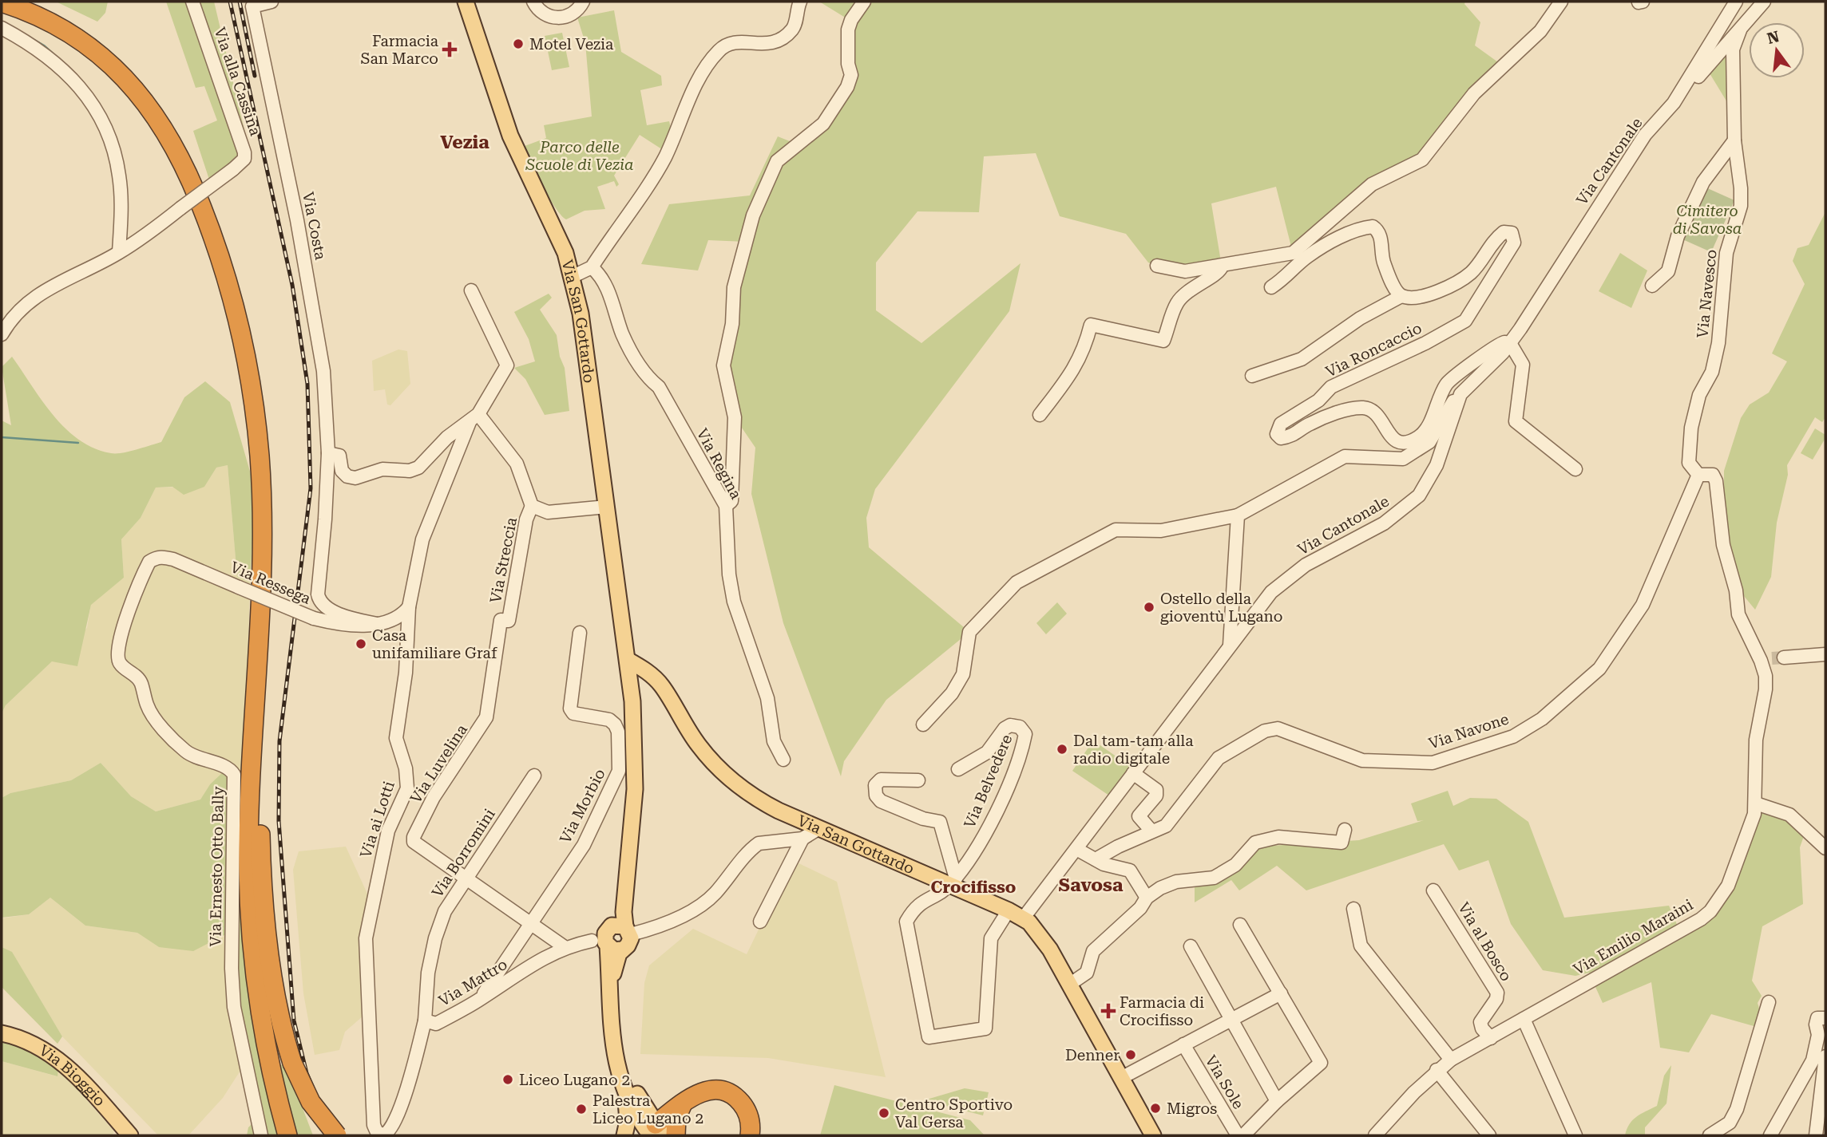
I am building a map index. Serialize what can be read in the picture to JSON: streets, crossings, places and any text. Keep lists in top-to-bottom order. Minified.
{"streets":{"main road":["Via San Gottardo","Via Bioggio"],"street":["Via alla Cassina","Via Cantonale","Via Costa","Via Navesco","Via Roncaccio","Via Regina","Via Streccia","Via Ressega","Via Navone","Via Luvelina","Via Belvedere","Via Morbio","Via ai Lotti","Via Borromini","Via Ernesto Otto Bally","Via Emilio Maraini","Via al Bosco","Via Mattro","Via Sole"]},"crossings":[["Via Cantonale","Via San Gottardo"],["Via Cantonale","Via Roncaccio"],["Via Costa","Via Ressega"],["Via Navesco","Via Navone"],["Via San Gottardo","Via Streccia"],["Via San Gottardo","Via Belvedere"],["Via San Gottardo","Via Mattro"],["Via San Gottardo","Via Sole"],["Via Streccia","Via Luvelina"],["Via Streccia","Via ai Lotti"],["Via Ressega","Via ai Lotti"],["Via Ressega","Via Ernesto Otto Bally"],["Via Luvelina","Via Morbio"],["Via Luvelina","Via Borromini"],["Via Luvelina","Via Mattro"],["Via Morbio","Via Mattro"],["Via ai Lotti","Via Mattro"],["Via Borromini","Via Mattro"],["Via Emilio Maraini","Via al Bosco"]],"districts":["Vezia","Savosa","Crocifisso"],"parks":["Parco delle Scuole di Vezia","Cimitero di Savosa"],"places":{"other":["Motel Vezia","Ostello della gioventù Lugano","Casa unifamiliare Graf","Dal tam-tam alla radio digitale","Denner","Liceo Lugano 2","Migros","Palestra Liceo Lugano 2","Centro Sportivo Val Gersa"],"health":["Farmacia San Marco","Farmacia di Crocifisso"]},"north":"top"}
